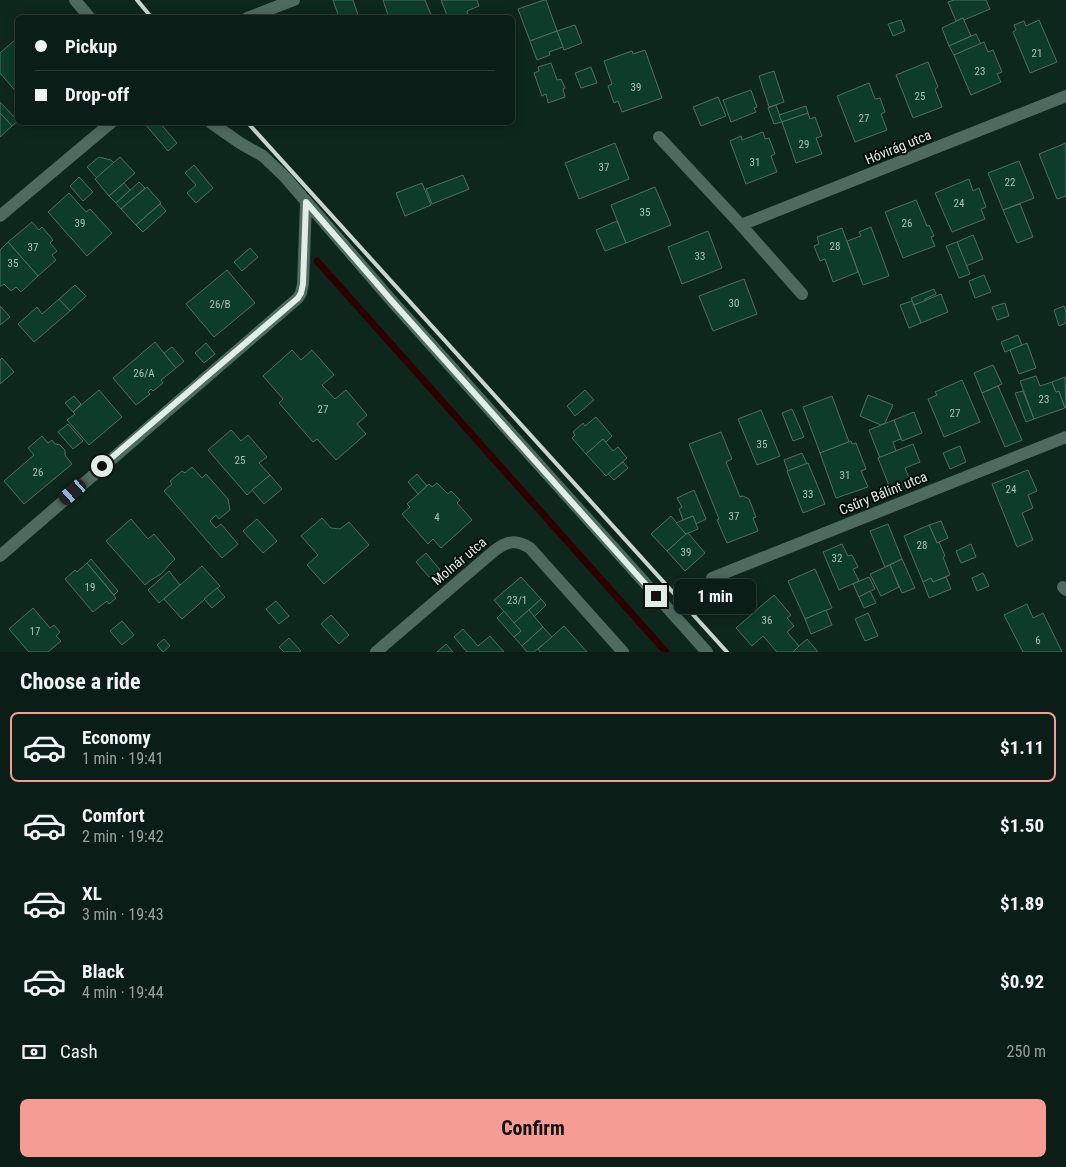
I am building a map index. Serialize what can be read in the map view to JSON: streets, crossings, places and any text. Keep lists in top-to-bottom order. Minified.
{"streets":{"street":["Hóvirág utca","Csűry Bálint utca","Molnár utca"]},"house_numbers":["21","23","39","25","27","29","31","37","22","24","35","39","26","28","37","33","35","30","26/B","26/A","23","27","27","35","25","26","31","24","33","37","4","28","39","32","19","23/1","36","17","6"],"page":{"banner":["Pickup","Drop-off"],"bubble":"1 min","heading":"Choose a ride","list":[{"name":"Economy","note":"1 min · 19:41","value":"$1.11"},{"name":"Comfort","note":"2 min · 19:42","value":"$1.50"},{"name":"XL","note":"3 min · 19:43","value":"$1.89"},{"name":"Black","note":"4 min · 19:44","value":"$0.92"}],"pay":["Cash","250 m"],"buttons":"Confirm"}}
